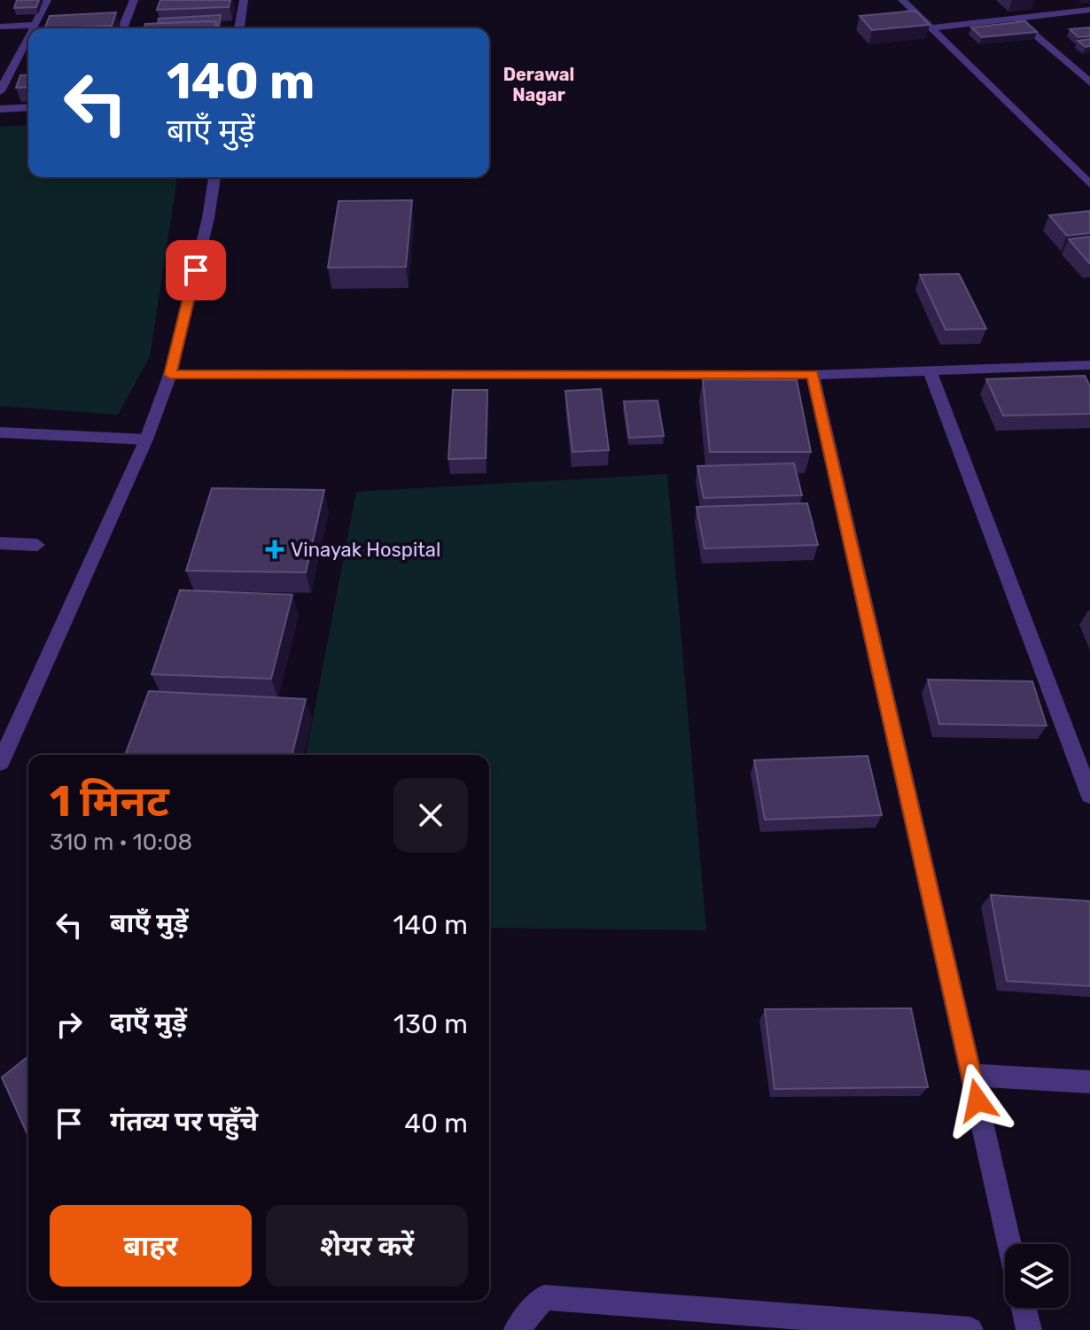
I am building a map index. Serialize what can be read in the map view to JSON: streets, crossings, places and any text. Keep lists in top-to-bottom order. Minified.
{"districts":["Derawal Nagar"],"places":{"health":["Vinayak Hospital"]},"page":{"turn":["140 m","बाएँ मुड़ें"],"heading":["1 मिनट","310 m · 10:08"],"list":[{"name":"बाएँ मुड़ें","value":"140 m"},{"name":"दाएँ मुड़ें","value":"130 m"},{"name":"गंतव्य पर पहुँचे","value":"40 m"}],"buttons":["बाहर","शेयर करें"]}}
